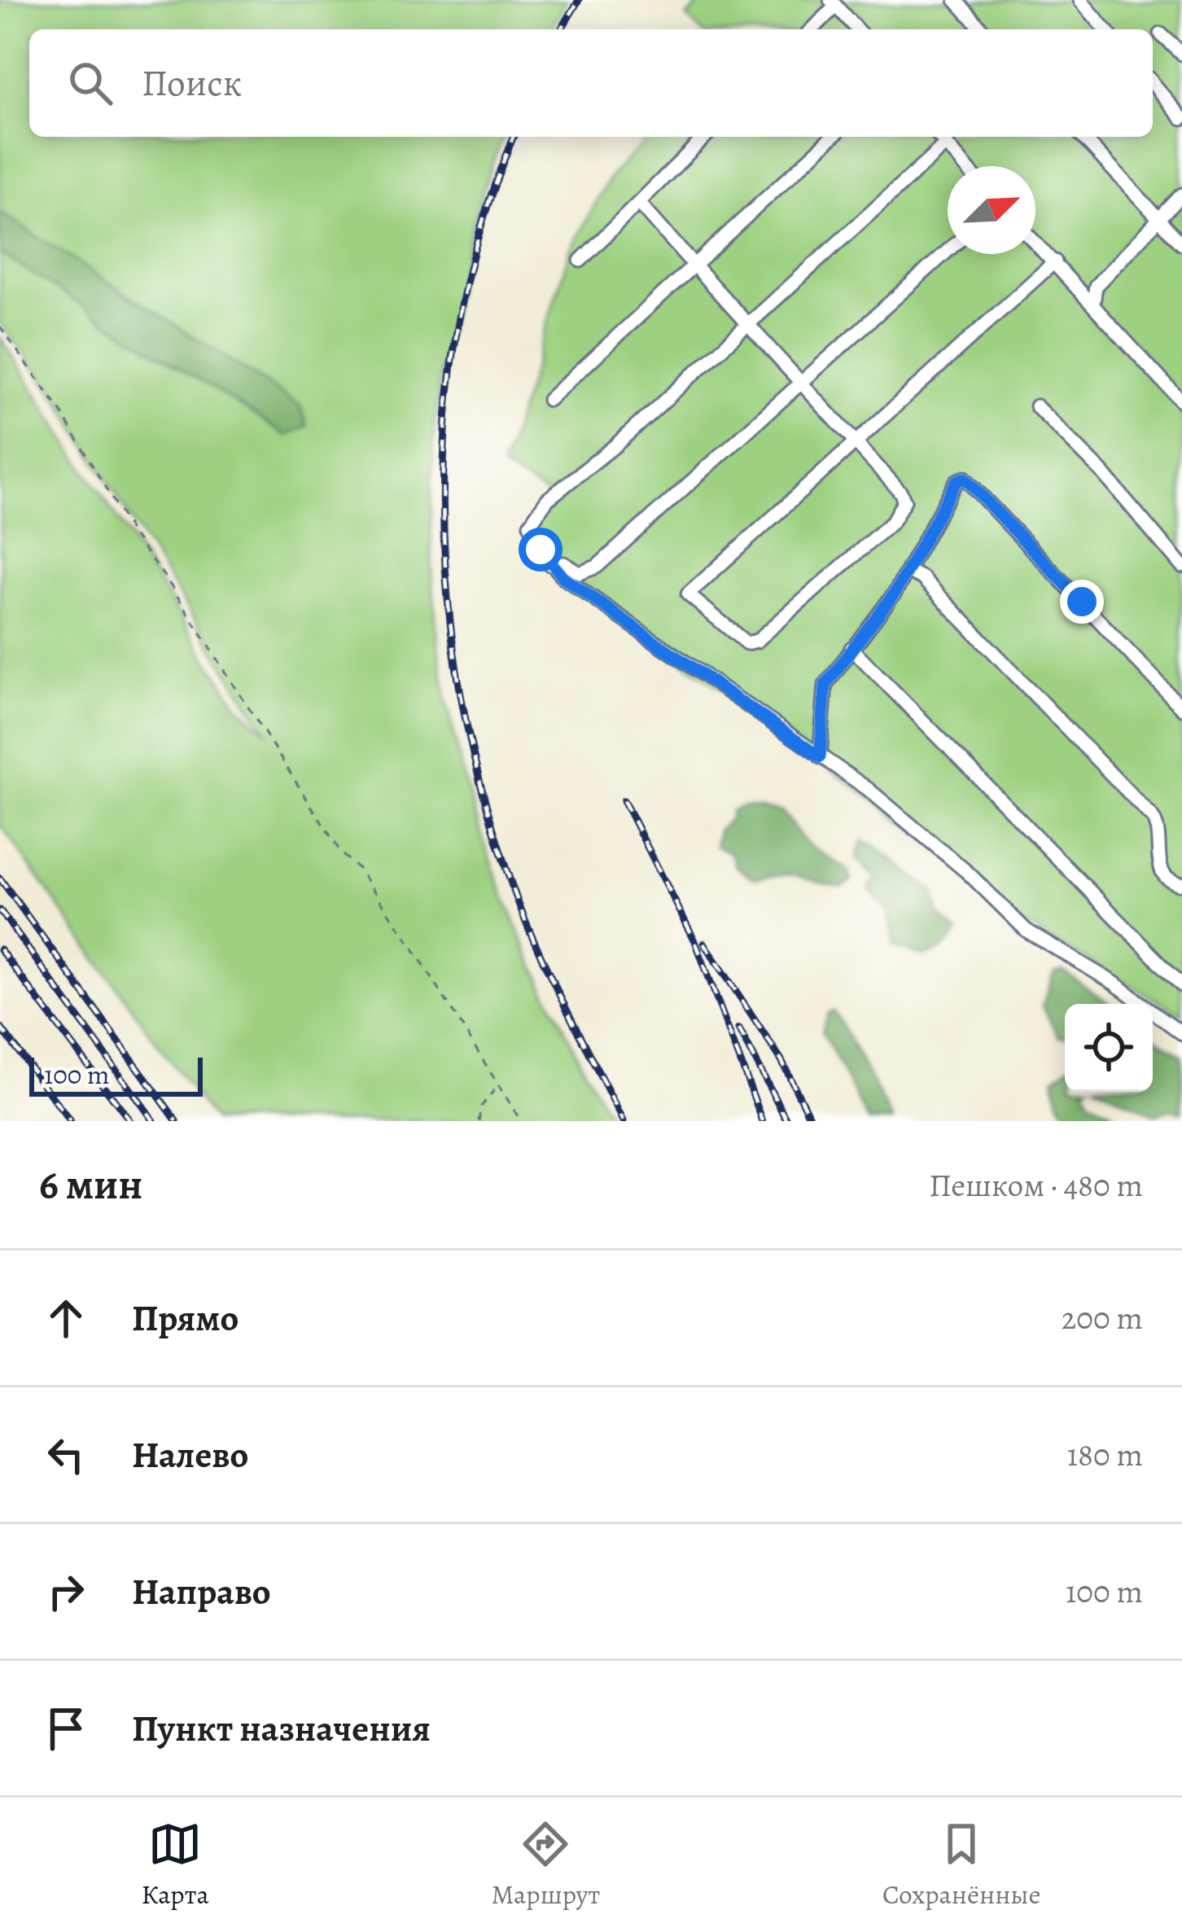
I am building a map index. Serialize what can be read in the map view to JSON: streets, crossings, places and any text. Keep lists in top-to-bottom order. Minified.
{"scale_bar":"100 m","north":"top right","page":{"search":"Поиск","scale":"100 m","heading":["6 мин","Пешком · 480 m"],"list":[["Прямо","200 m"],["Налево","180 m"],["Направо","100 m"],"Пункт назначения"],"nav":["Карта","Маршрут","Сохранённые"]}}
